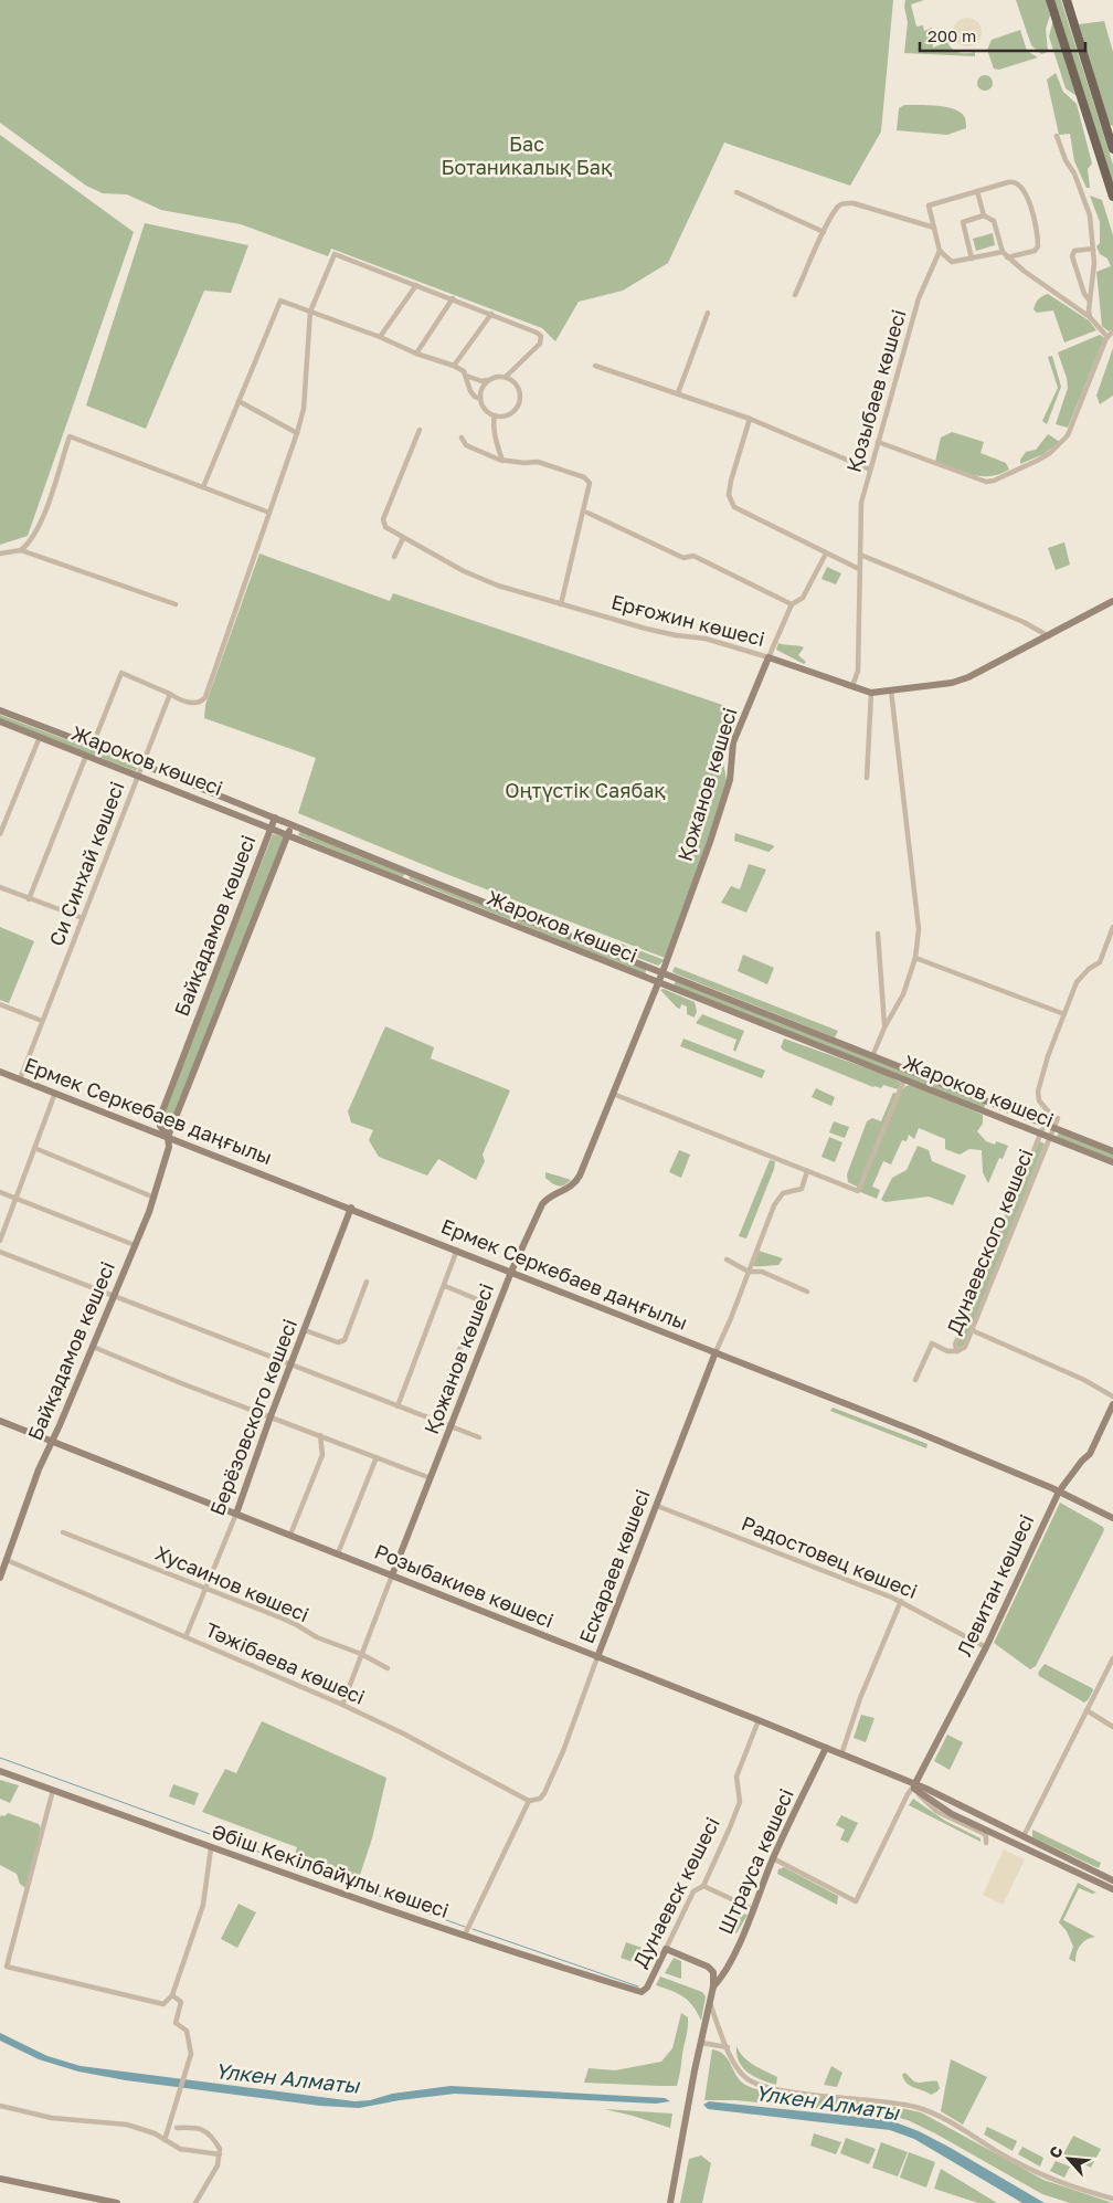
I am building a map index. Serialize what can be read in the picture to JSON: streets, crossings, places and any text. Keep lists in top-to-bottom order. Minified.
{"streets":{"street":["Қозыбаев көшесі","Ерғожин көшесі","Жароков көшесі","Қожанов көшесі","Си Синхай көшесі","Байқадамов көшесі","Ермек Серкебаев даңғылы","Дунаевского көшесі","Берёзовского көшесі","Радостовец көшесі","Ескараев көшесі","Хусаинов көшесі","Левитан көшесі","Розыбакиев көшесі","Тәжібаева көшесі","Штрауса көшесі","Әбіш Кекілбайұлы көшесі","Дунаевск көшесі"]},"crossings":[["Қозыбаев көшесі","Ерғожин көшесі"],["Ерғожин көшесі","Қожанов көшесі"],["Жароков көшесі","Қожанов көшесі"],["Жароков көшесі","Си Синхай көшесі"],["Жароков көшесі","Байқадамов көшесі"],["Жароков көшесі","Дунаевского көшесі"],["Қожанов көшесі","Ермек Серкебаев даңғылы"],["Қожанов көшесі","Хусаинов көшесі"],["Қожанов көшесі","Розыбакиев көшесі"],["Қожанов көшесі","Тәжібаева көшесі"],["Си Синхай көшесі","Ермек Серкебаев даңғылы"],["Байқадамов көшесі","Ермек Серкебаев даңғылы"],["Байқадамов көшесі","Розыбакиев көшесі"],["Байқадамов көшесі","Тәжібаева көшесі"],["Ермек Серкебаев даңғылы","Берёзовского көшесі"],["Ермек Серкебаев даңғылы","Ескараев көшесі"],["Ермек Серкебаев даңғылы","Левитан көшесі"],["Берёзовского көшесі","Хусаинов көшесі"],["Берёзовского көшесі","Розыбакиев көшесі"],["Берёзовского көшесі","Тәжібаева көшесі"],["Радостовец көшесі","Ескараев көшесі"],["Радостовец көшесі","Левитан көшесі"],["Ескараев көшесі","Розыбакиев көшесі"],["Ескараев көшесі","Тәжібаева көшесі"],["Левитан көшесі","Розыбакиев көшесі"],["Розыбакиев көшесі","Штрауса көшесі"],["Розыбакиев көшесі","Дунаевск көшесі"],["Әбіш Кекілбайұлы көшесі","Дунаевск көшесі"]],"water":["Үлкен Алматы"],"parks":["Бас Ботаникалық Бақ","Оңтүстік Саябақ"],"scale_bar":"200 m","north":"top left"}
